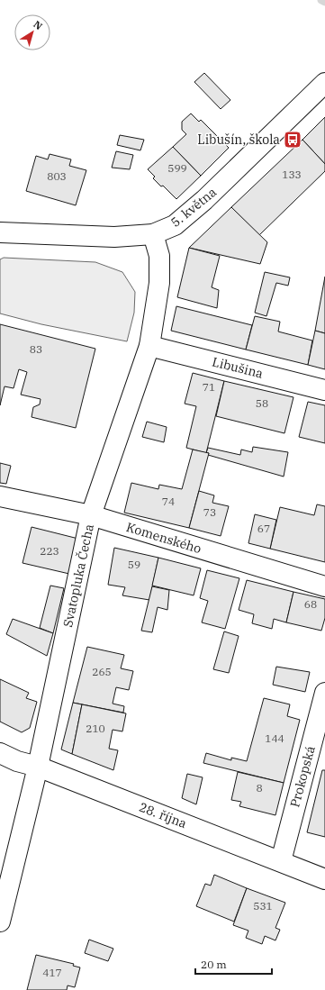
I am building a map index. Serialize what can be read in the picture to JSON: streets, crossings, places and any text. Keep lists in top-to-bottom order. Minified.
{"streets":{"street":["5. května","Libušina","Komenského","Svatopluka Čecha","Prokopská","28. října"]},"crossings":[["5. května","Svatopluka Čecha"],["Libušina","Svatopluka Čecha"],["Komenského","Svatopluka Čecha"],["Svatopluka Čecha","28. října"],["Prokopská","28. října"]],"places":{"bus stop":["Libušín, škola"]},"house_numbers":["599","133","803","83","71","58","74","73","67","223","59","68","265","210","144","8","531","417"],"scale_bar":"20 m","north":"top right"}
